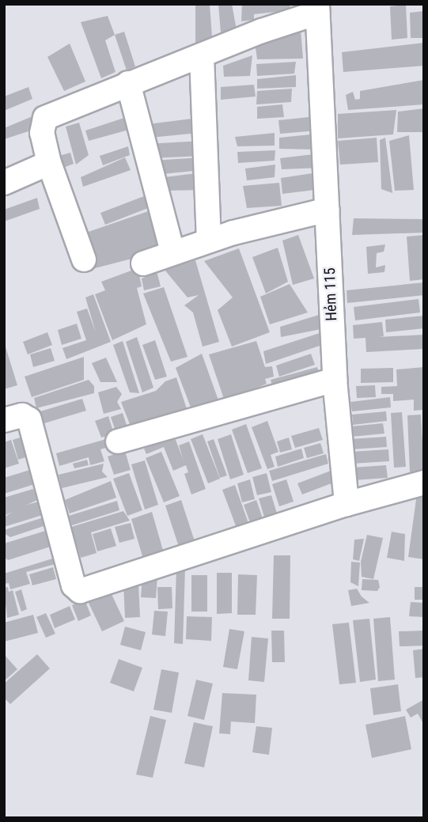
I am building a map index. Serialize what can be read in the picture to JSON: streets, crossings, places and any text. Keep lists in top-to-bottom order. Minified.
{"streets":{"street":["Hẻm 115"]}}
